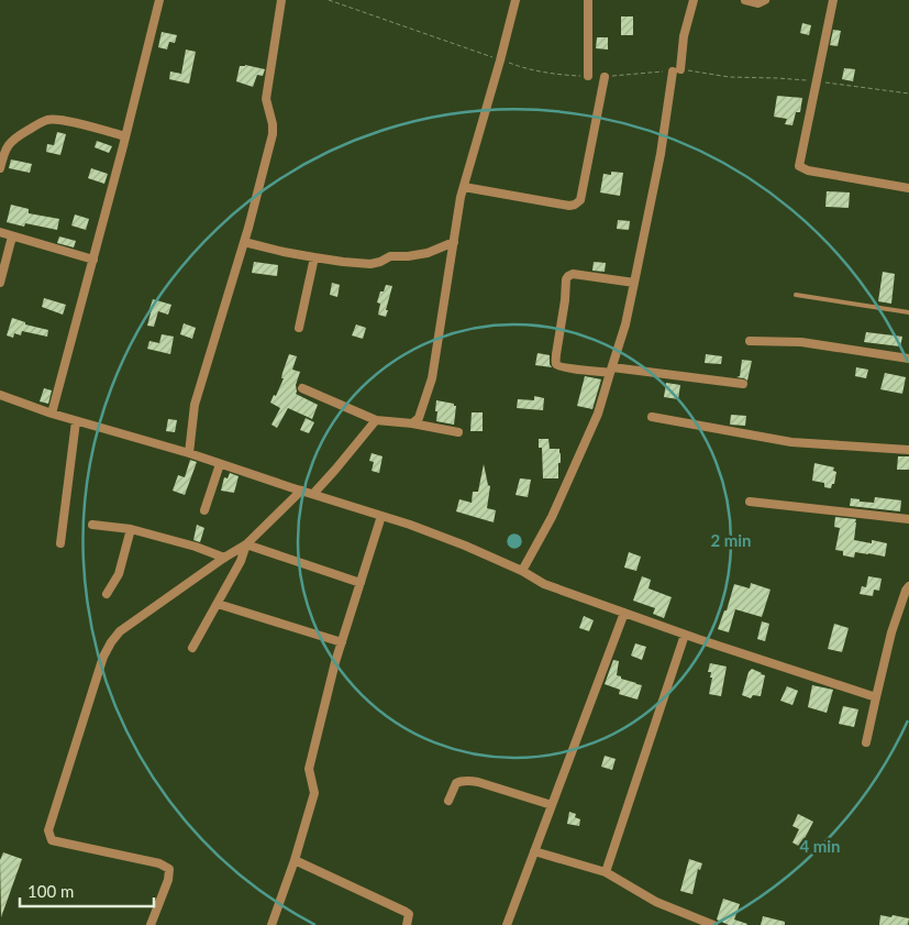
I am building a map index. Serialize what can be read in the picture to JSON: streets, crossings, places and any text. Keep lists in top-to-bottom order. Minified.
{"scale_bar":"100 m","rings":["2 min","4 min"]}
